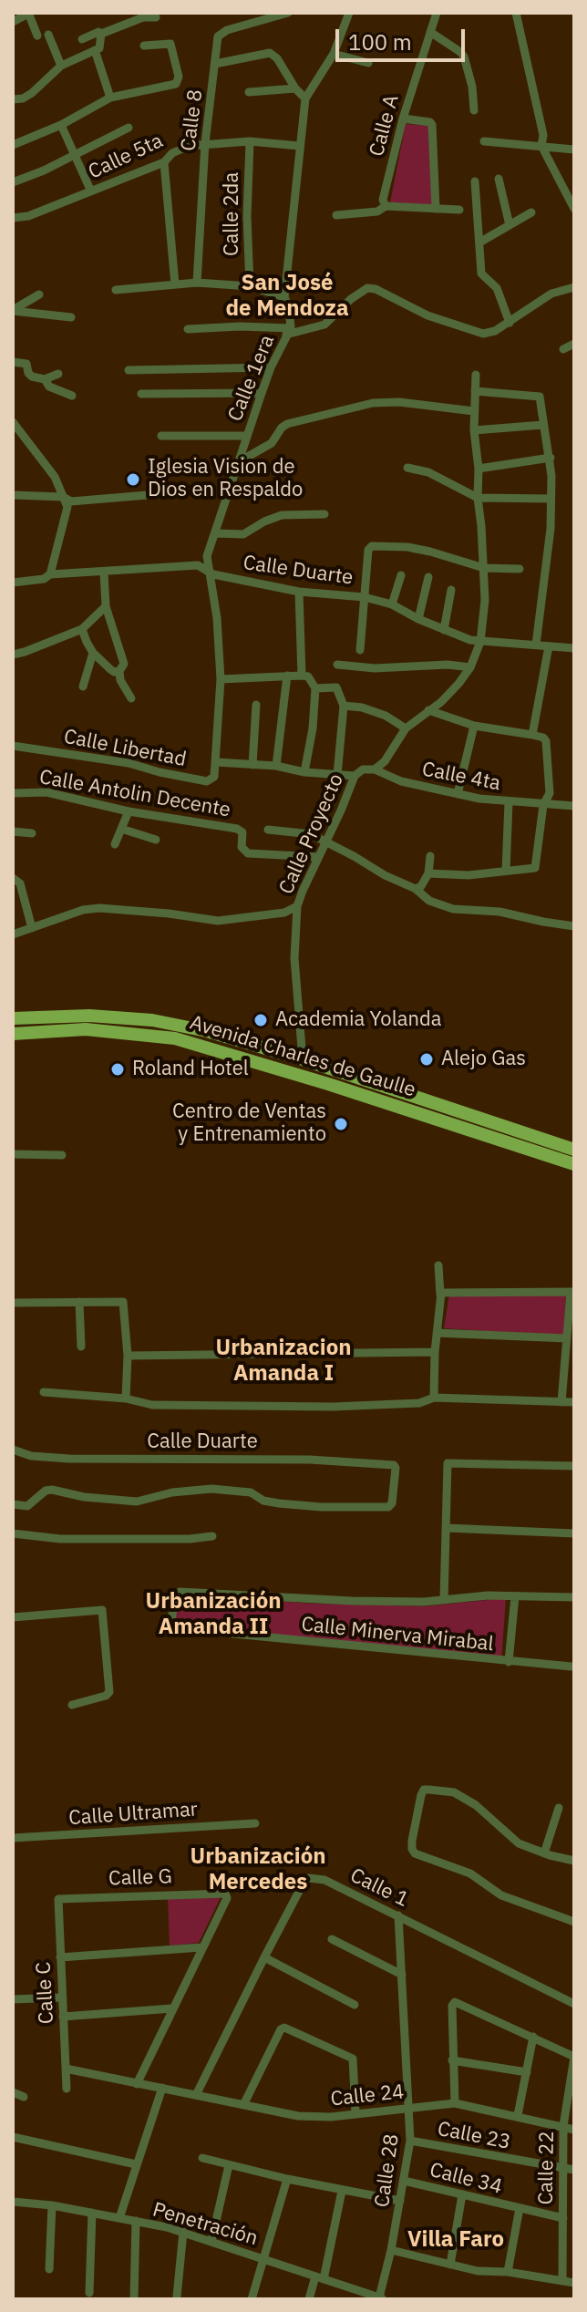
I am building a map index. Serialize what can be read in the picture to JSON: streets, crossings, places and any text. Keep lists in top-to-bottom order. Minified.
{"streets":{"main road":["Avenida Charles de Gaulle"],"street":["Calle 8","Calle A","Calle 5ta","Calle 2da","Calle 1era","Calle Duarte","Calle Libertad","Calle 4ta","Calle Antolin Decente","Calle Proyecto","Calle Minerva Mirabal","Calle Ultramar","Calle G","Calle 1","Calle C","Calle 24","Calle 23","Calle 22","Calle 28","Calle 34","Penetración"]},"crossings":[["Calle 8","Calle 5ta"],["Calle 5ta","Calle 2da"],["Calle 5ta","Calle 1era"],["Calle 1era","Calle Duarte"],["Calle 1era","Calle Libertad"],["Calle Duarte","Calle Proyecto"],["Calle 4ta","Calle Proyecto"],["Calle Antolin Decente","Calle Proyecto"],["Calle Proyecto","Avenida Charles de Gaulle"],["Calle G","Calle C"],["Calle 1","Calle 24"],["Calle 1","Calle 28"],["Calle C","Calle 24"],["Calle 24","Calle 22"],["Calle 24","Calle 28"],["Calle 23","Calle 22"],["Calle 23","Calle 28"],["Calle 22","Calle 34"],["Calle 28","Calle 34"],["Calle 28","Penetración"]],"districts":["San José de Mendoza","Urbanizacion Amanda I","Urbanización Amanda II","Urbanización Mercedes","Villa Faro"],"places":["Iglesia Vision de Dios en Respaldo","Academia Yolanda","Alejo Gas","Roland Hotel","Centro de Ventas y Entrenamiento"],"scale_bar":"100 m"}
